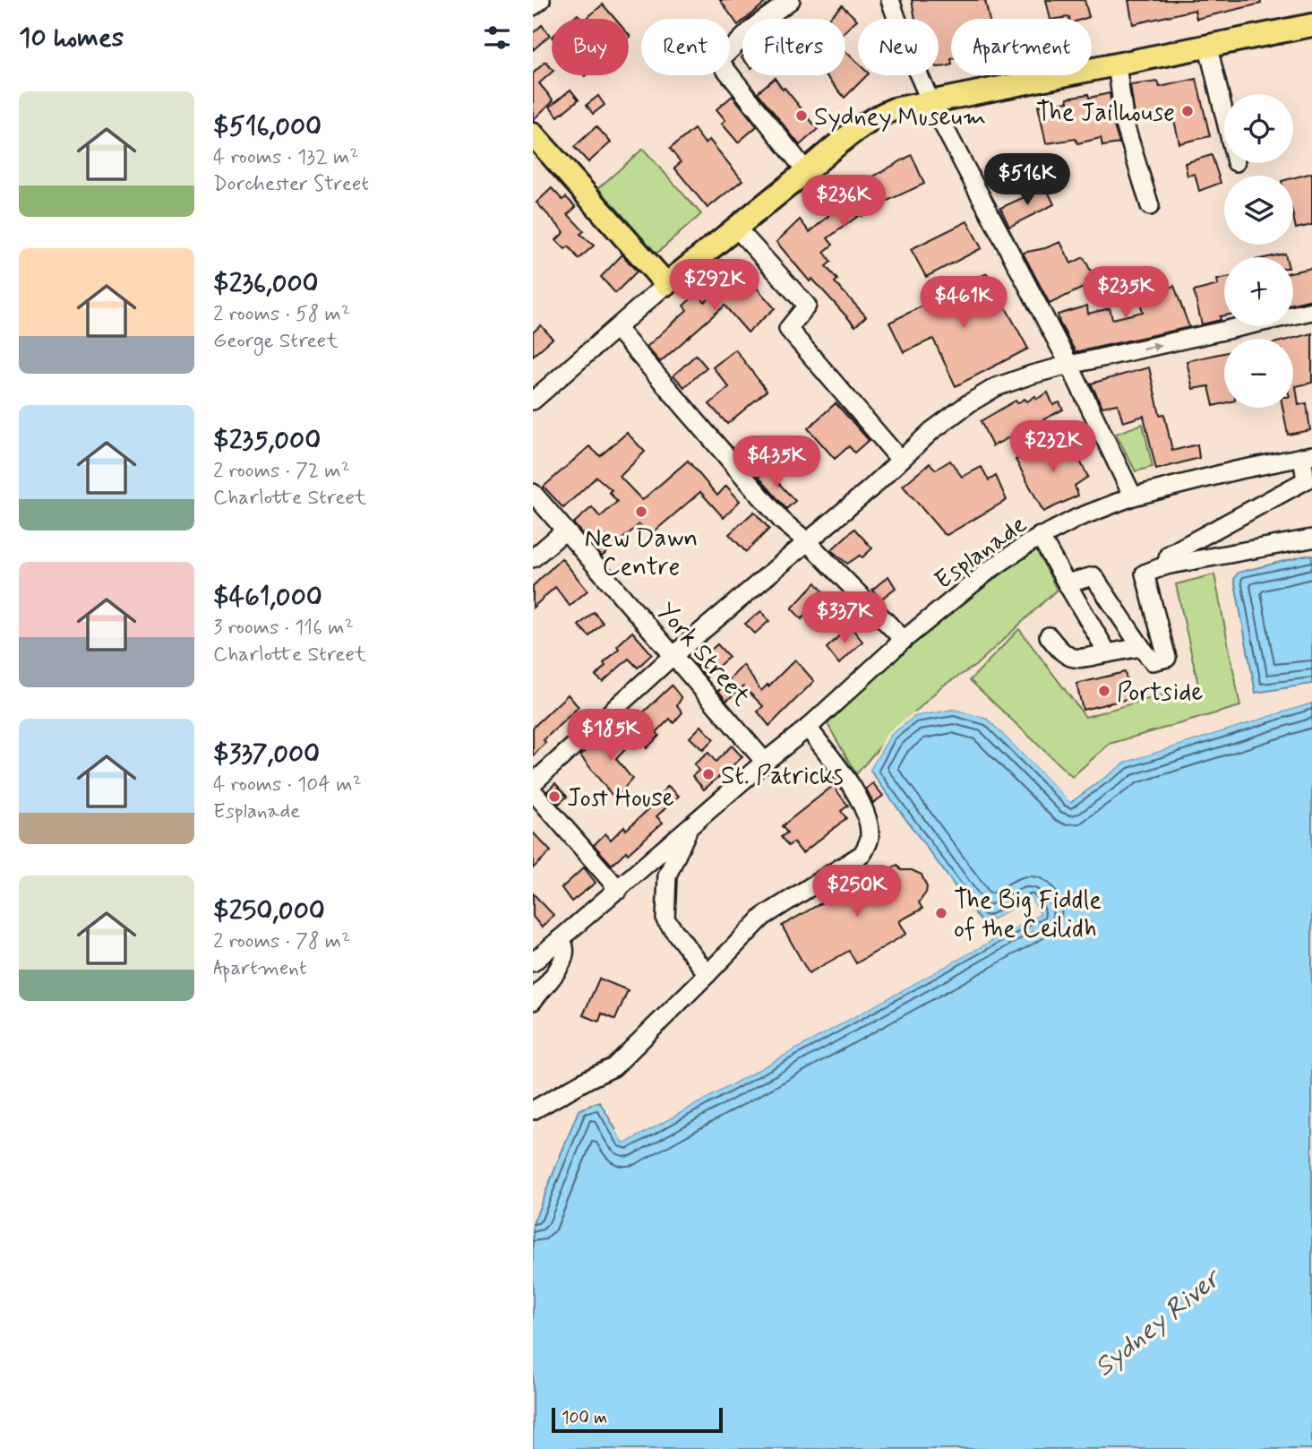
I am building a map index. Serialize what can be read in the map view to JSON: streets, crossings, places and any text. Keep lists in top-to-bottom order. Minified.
{"streets":{"street":["Esplanade","York Street"]},"crossings":[["Esplanade","York Street"]],"water":["Sydney River"],"places":["The Jailhouse","Sydney Museum","New Dawn Centre","Portside","St. Patricks","Jost House","The Big Fiddle of the Ceilidh"],"scale_bar":"100 m","page":{"heading":"10 homes","chip":["Buy","Rent","Filters","New","Apartment"],"list":[{"name":"$516,000","note":"4 rooms · 132 m² · Dorchester Street"},{"name":"$236,000","note":"2 rooms · 58 m² · George Street"},{"name":"$235,000","note":"2 rooms · 72 m² · Charlotte Street"},{"name":"$461,000","note":"3 rooms · 116 m² · Charlotte Street"},{"name":"$337,000","note":"4 rooms · 104 m² · Esplanade"},{"name":"$250,000","note":"2 rooms · 78 m² · Apartment"}],"map_buttons":["+","−"],"price":["$516K","$236K","$292K","$235K","$461K","$232K","$435K","$337K","$185K","$250K"],"scale":"100 m"}}
